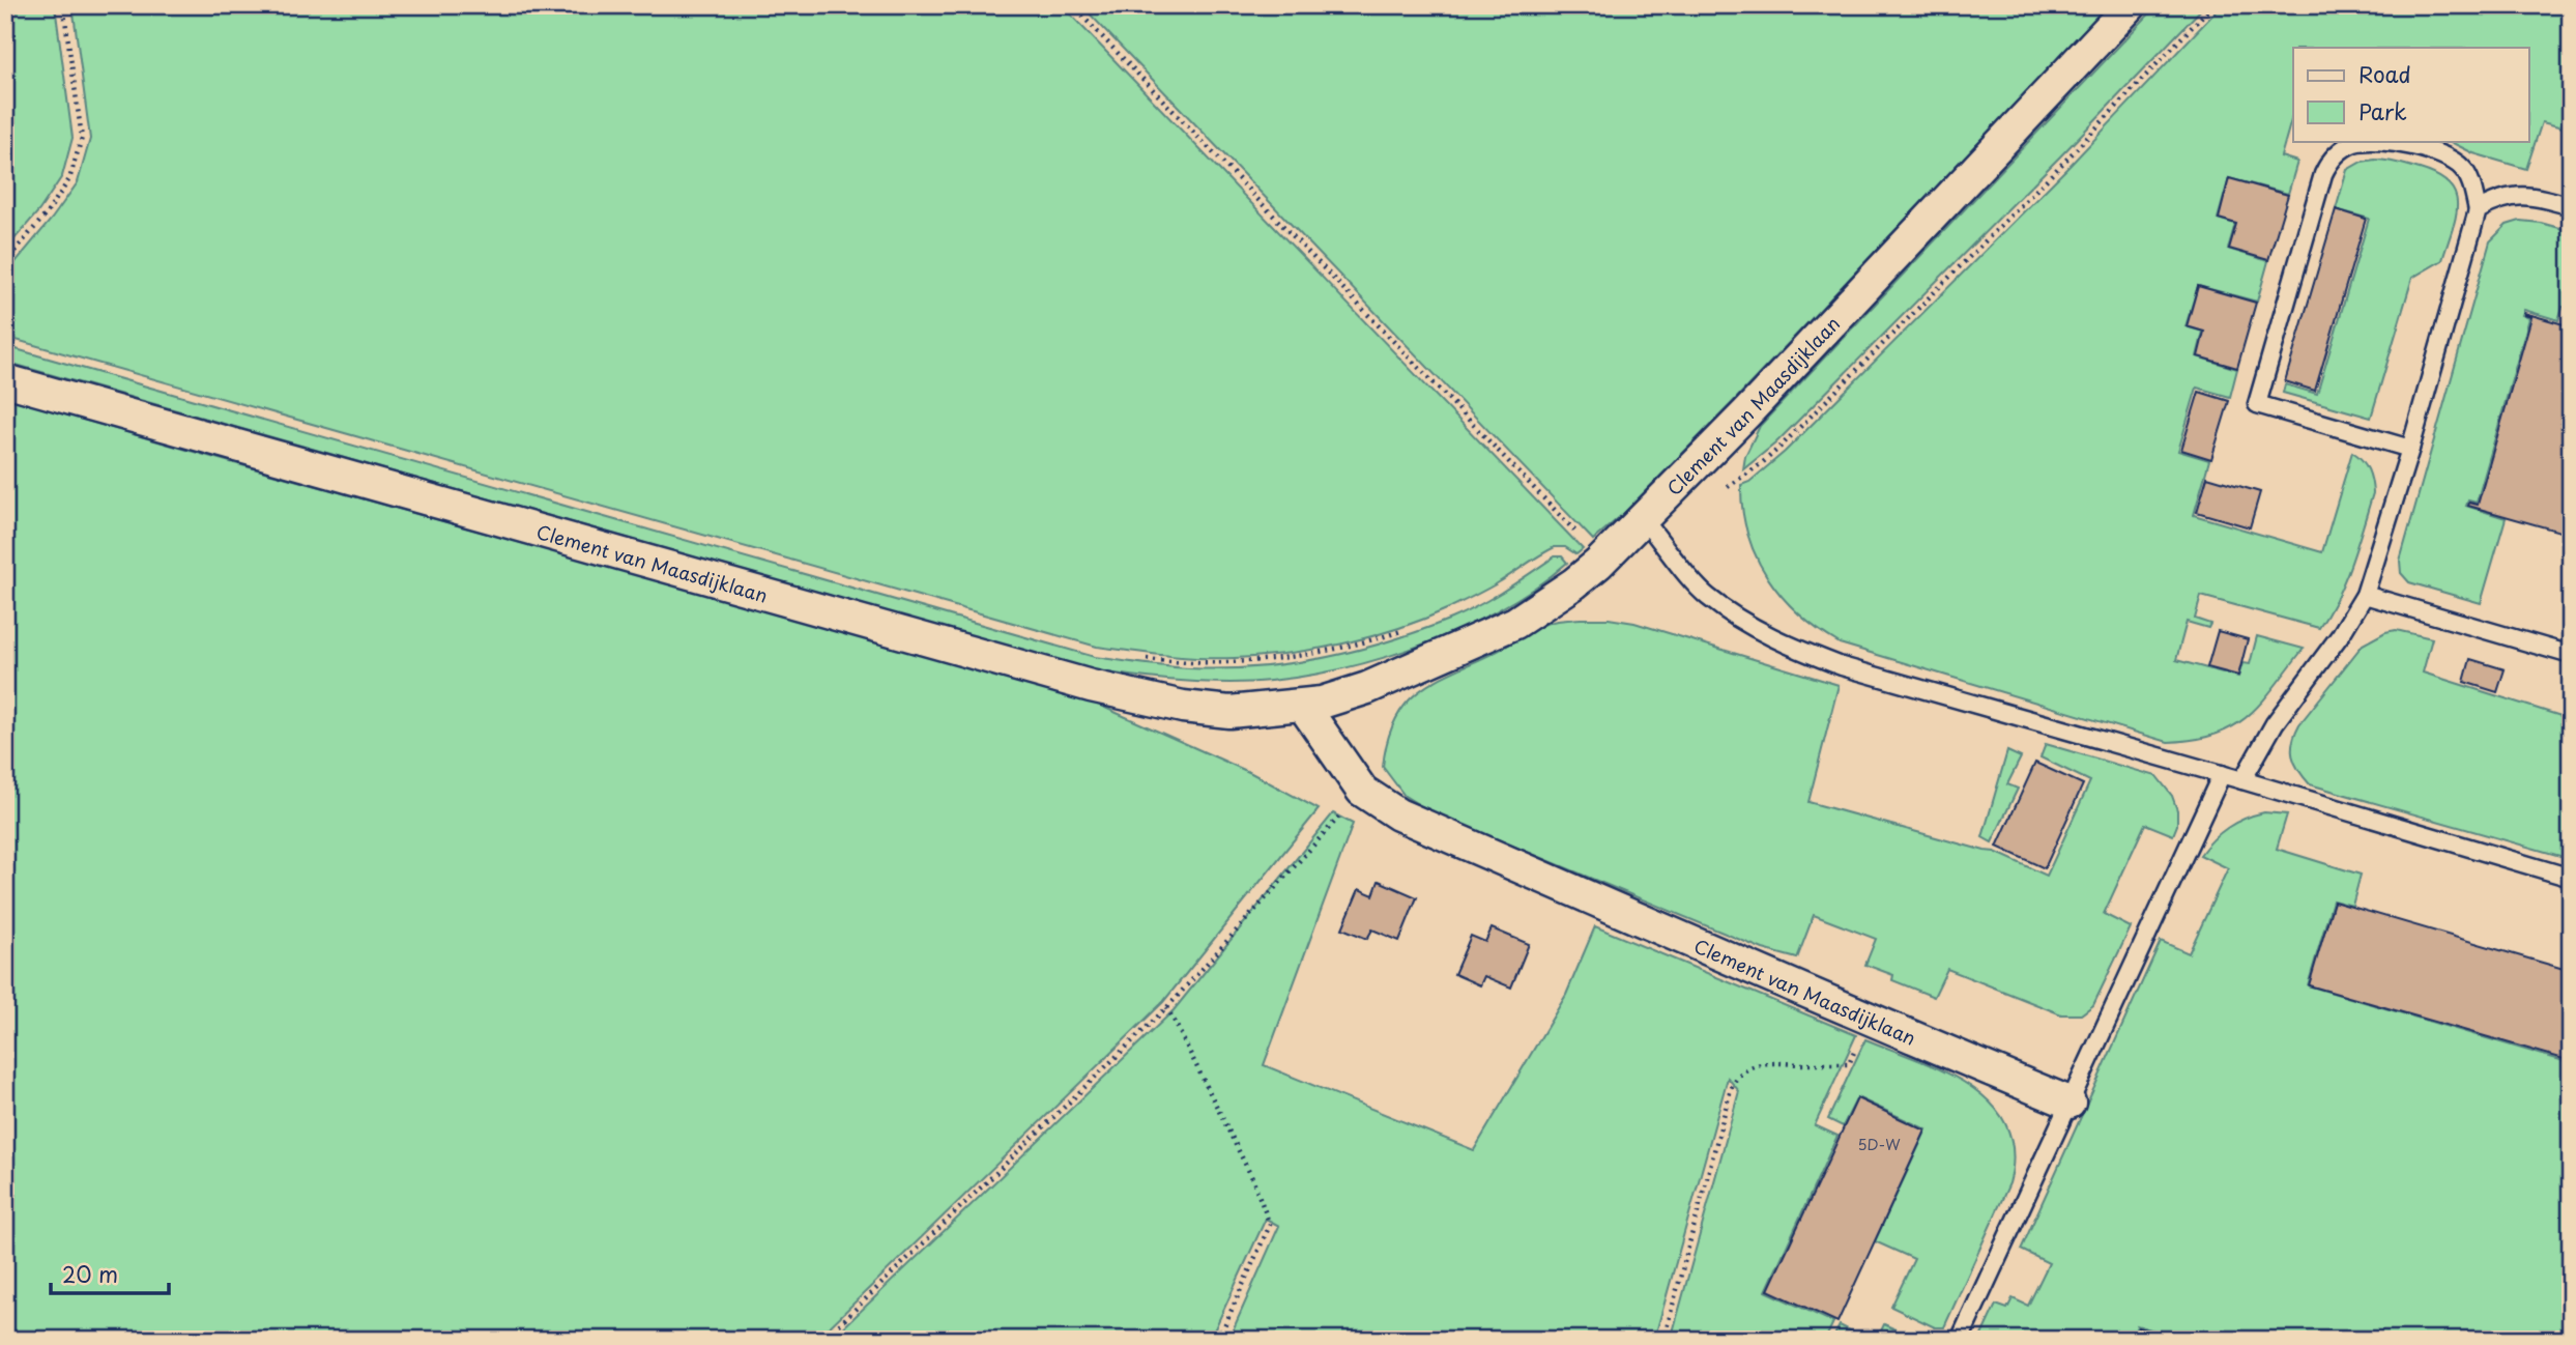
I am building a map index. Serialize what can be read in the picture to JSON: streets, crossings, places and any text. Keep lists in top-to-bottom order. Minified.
{"streets":{"street":["Clement van Maasdijklaan"]},"house_numbers":["5D-W"],"legend":["Road","Park"],"scale_bar":"20 m"}
